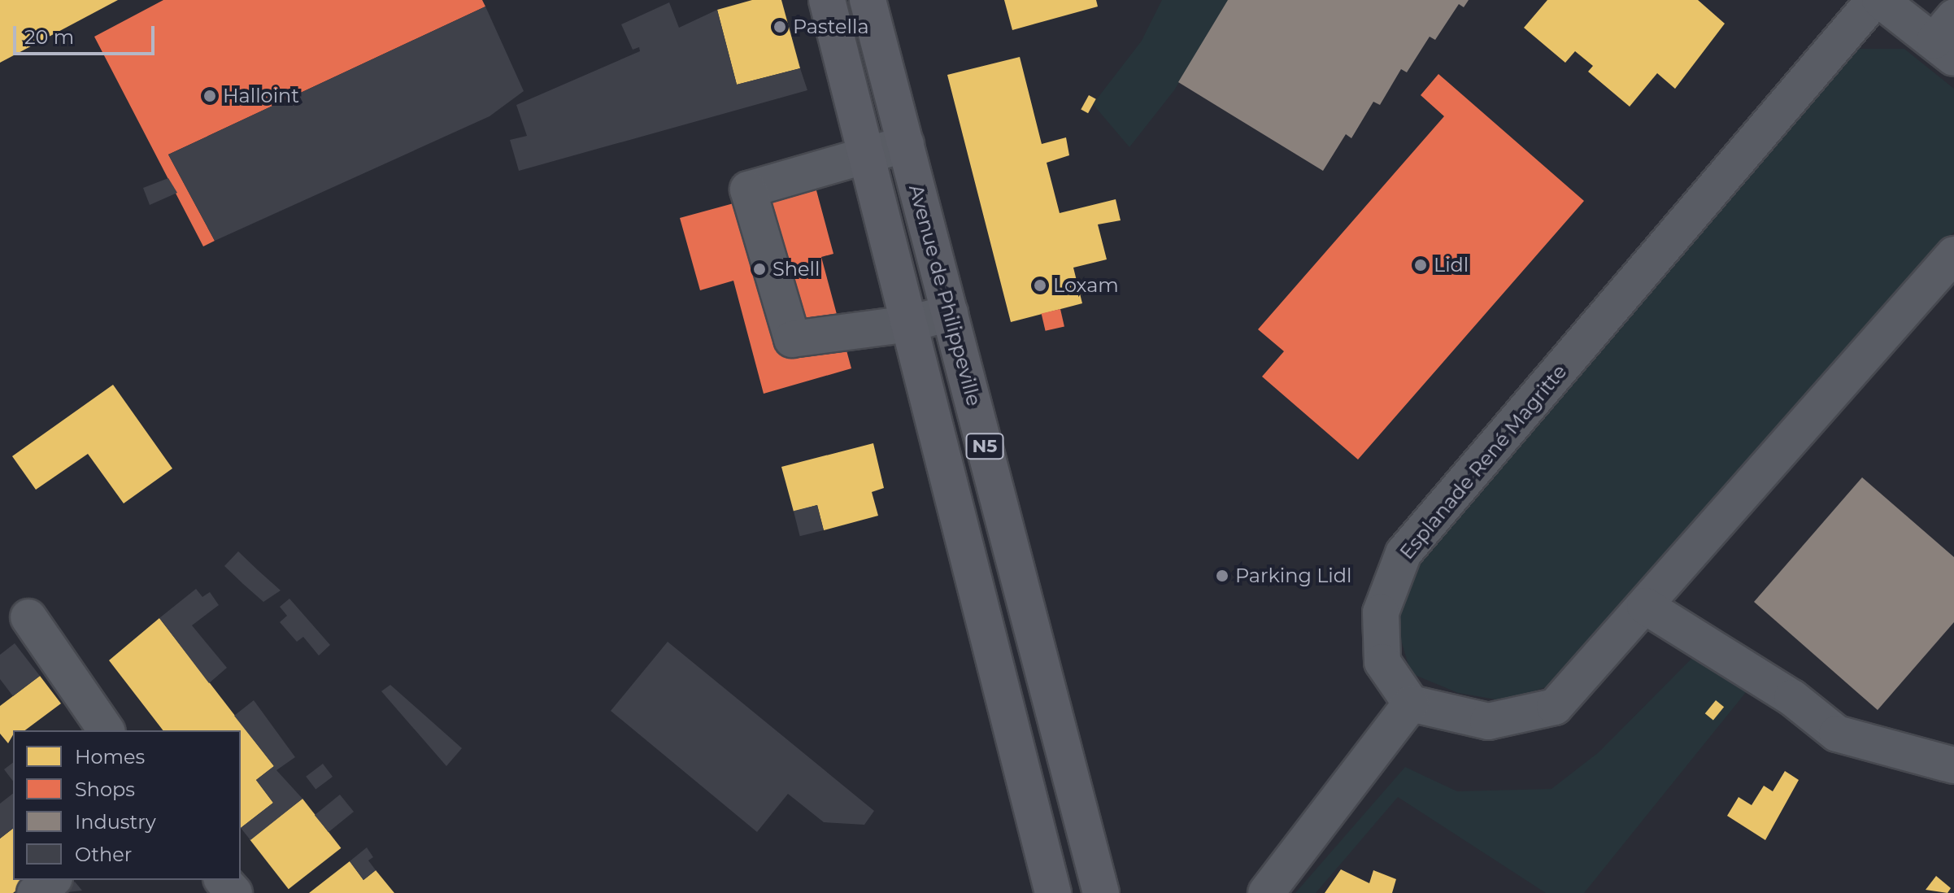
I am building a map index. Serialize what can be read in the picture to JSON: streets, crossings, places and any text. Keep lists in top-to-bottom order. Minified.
{"streets":{"main road":["Avenue de Philippeville","N5"],"street":["Esplanade René Magritte"]},"places":["Pastella","Halloint","Lidl","Shell","Loxam","Parking Lidl"],"legend":["Homes","Shops","Industry","Other"],"scale_bar":"20 m"}
